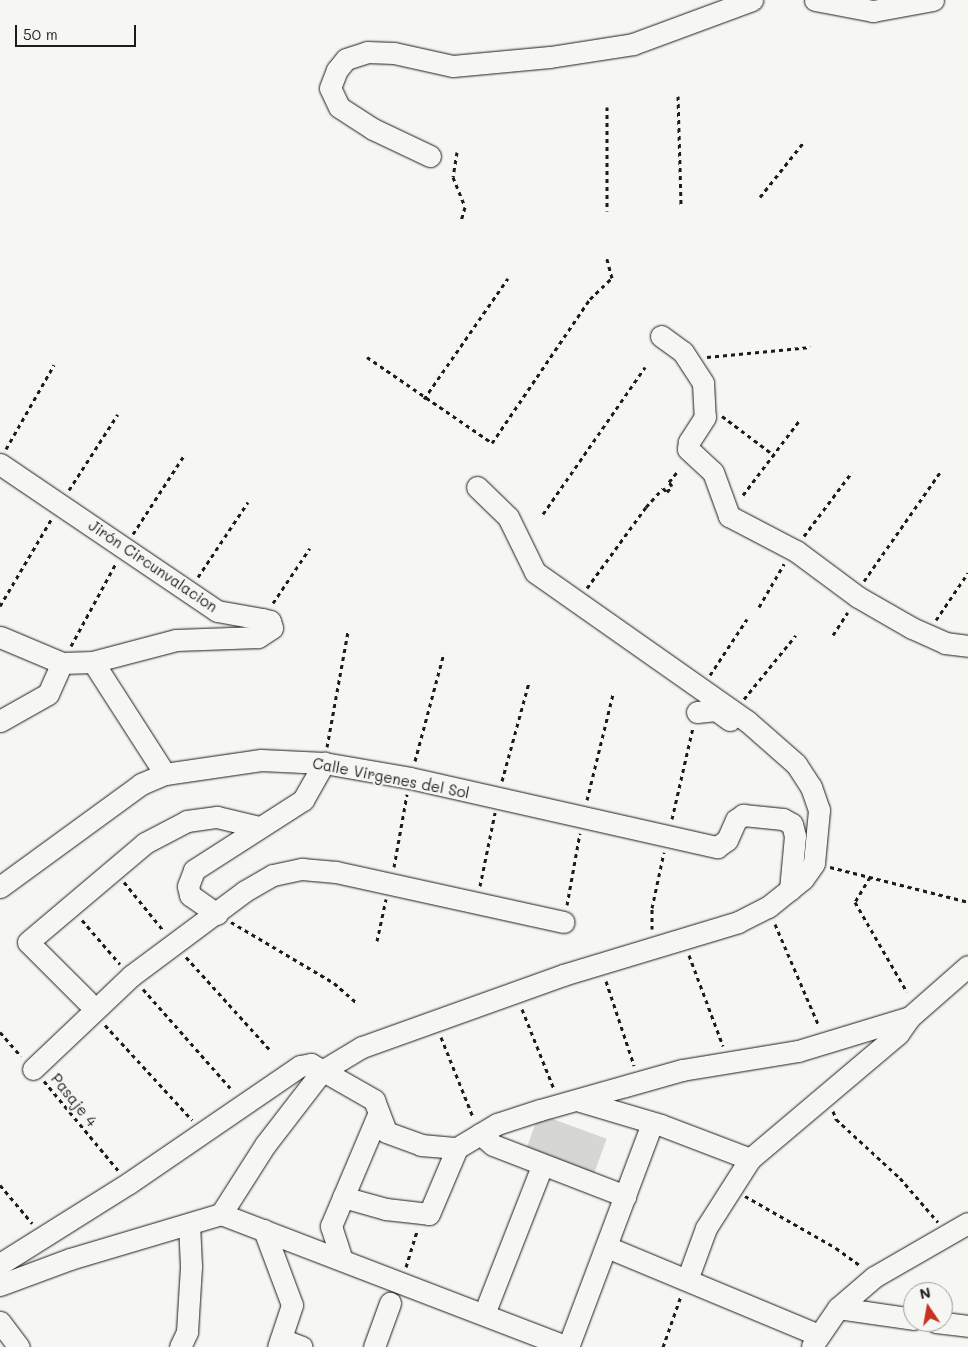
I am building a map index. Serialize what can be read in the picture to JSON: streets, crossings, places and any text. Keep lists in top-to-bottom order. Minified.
{"streets":{"street":["Jirón Circunvalacion","Calle Virgenes del Sol"],"path":["Pasaje 4"]},"scale_bar":"50 m","north":"top"}
